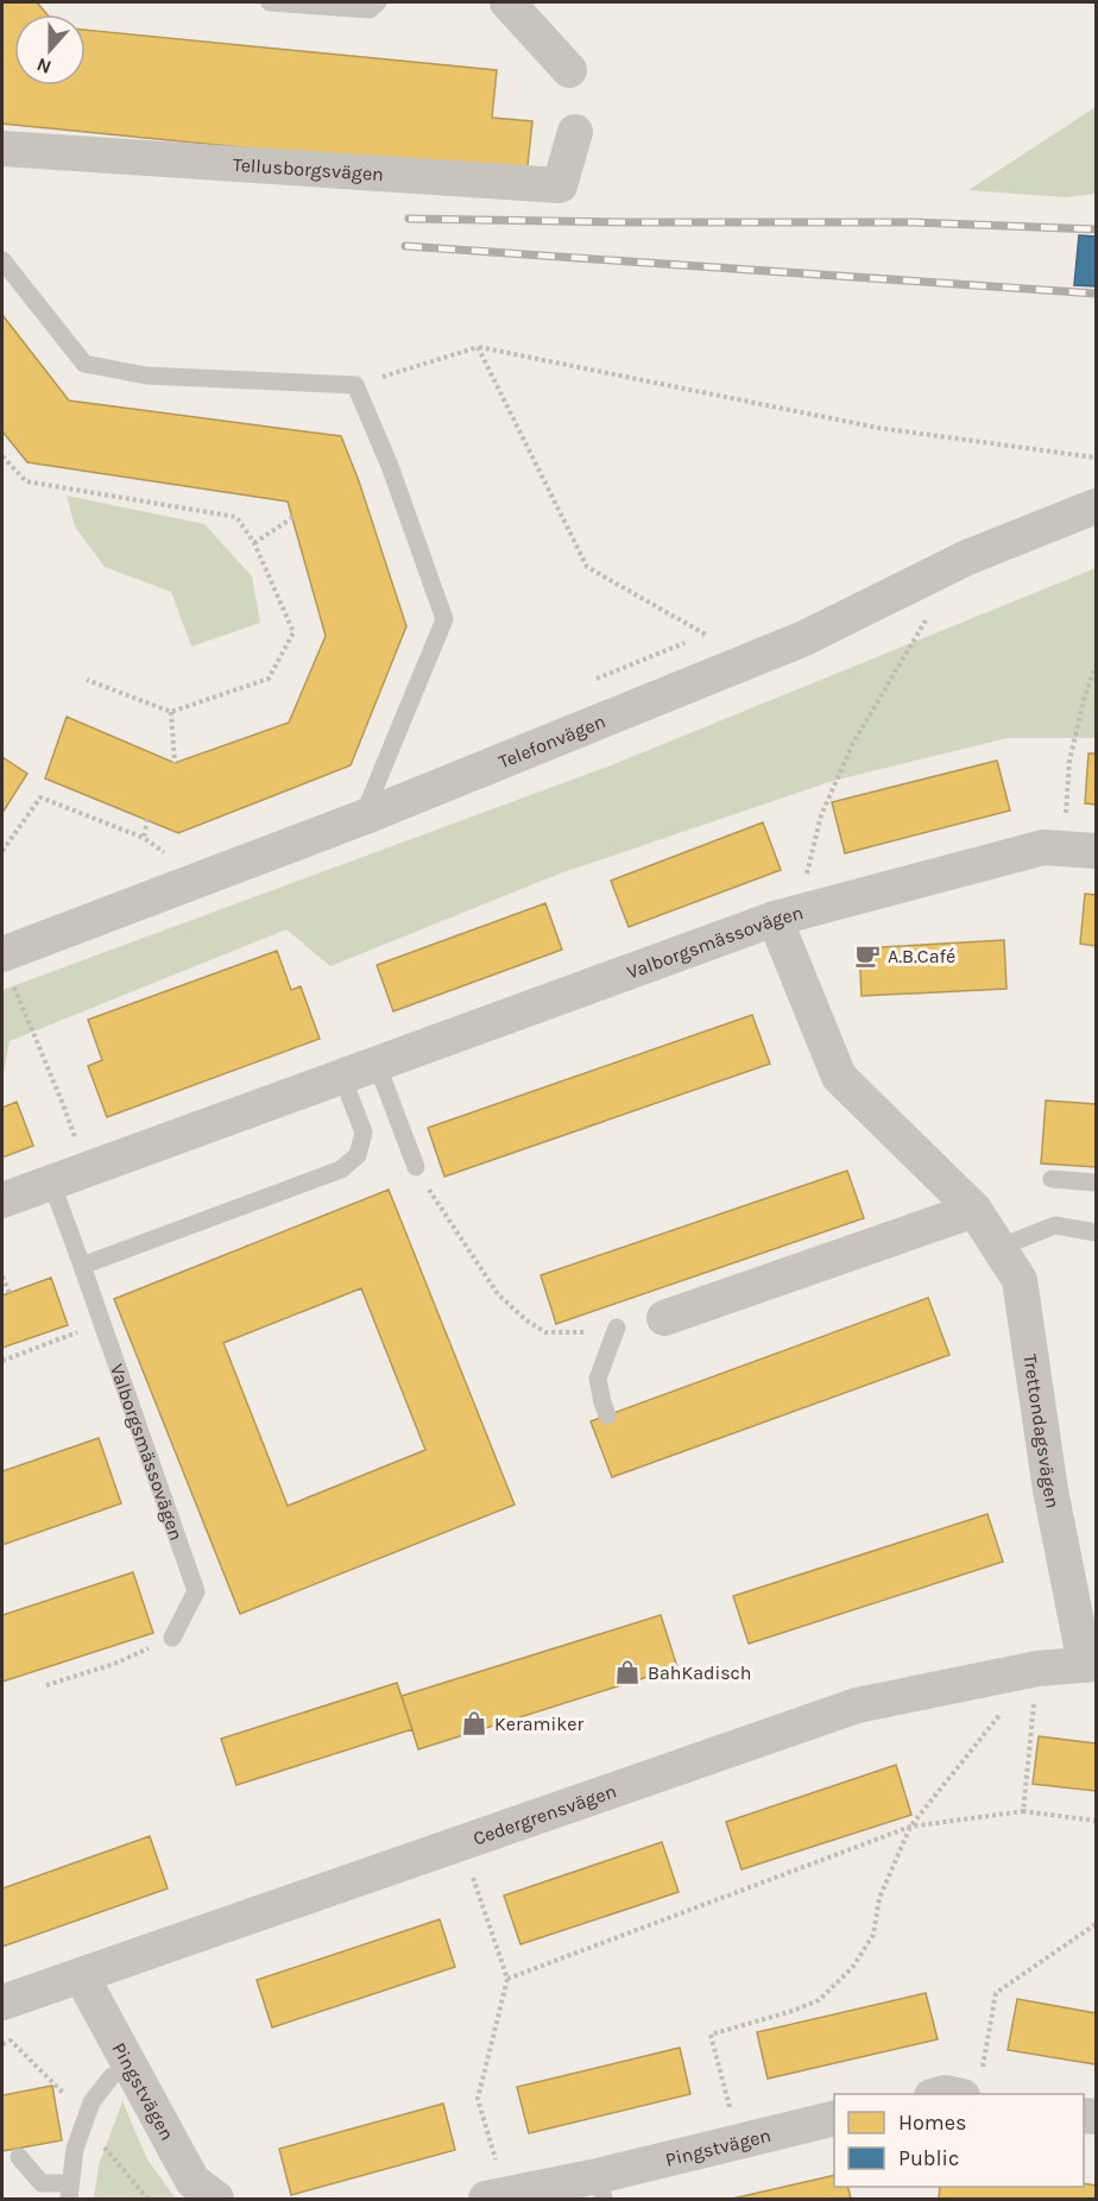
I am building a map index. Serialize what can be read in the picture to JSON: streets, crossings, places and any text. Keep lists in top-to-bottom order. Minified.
{"streets":{"street":["Tellusborgsvägen","Telefonvägen","Valborgsmässovägen","Trettondagsvägen","Cedergrensvägen","Pingstvägen"]},"crossings":[["Valborgsmässovägen","Trettondagsvägen"],["Trettondagsvägen","Cedergrensvägen"],["Cedergrensvägen","Pingstvägen"]],"places":{"cafe":["A.B.Café"],"shop":["BahKadisch","Keramiker"]},"legend":["Homes","Public"],"north":"bottom"}
